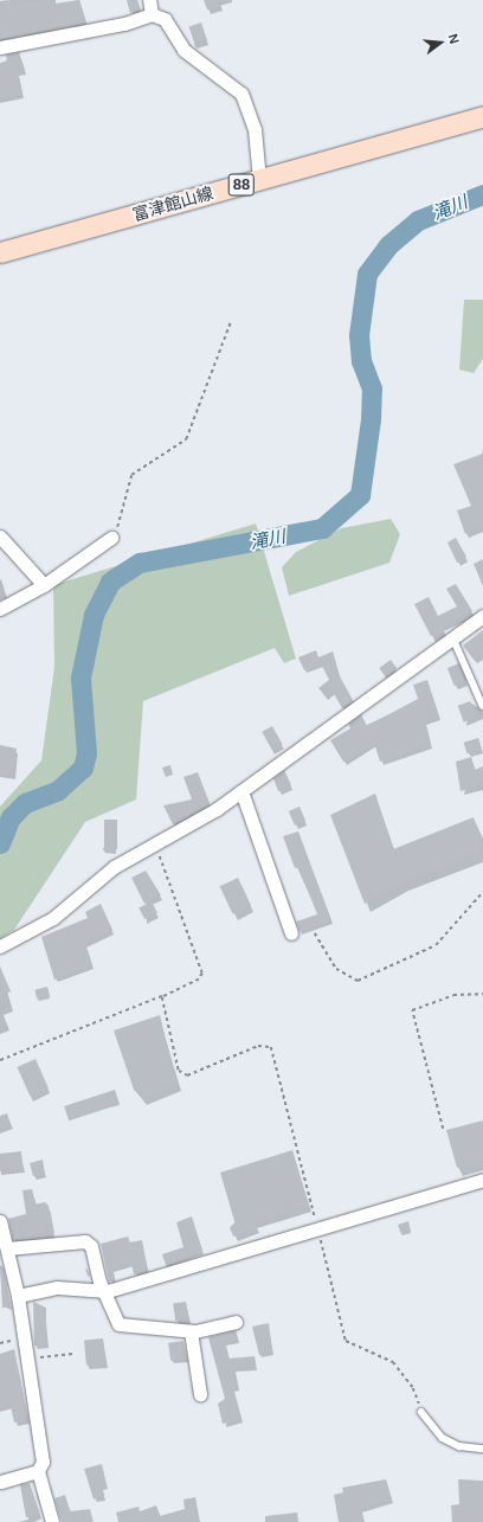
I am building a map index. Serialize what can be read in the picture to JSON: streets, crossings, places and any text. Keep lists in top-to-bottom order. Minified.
{"streets":{"main road":["88","富津館山線"]},"water":["滝川"],"north":"right"}
